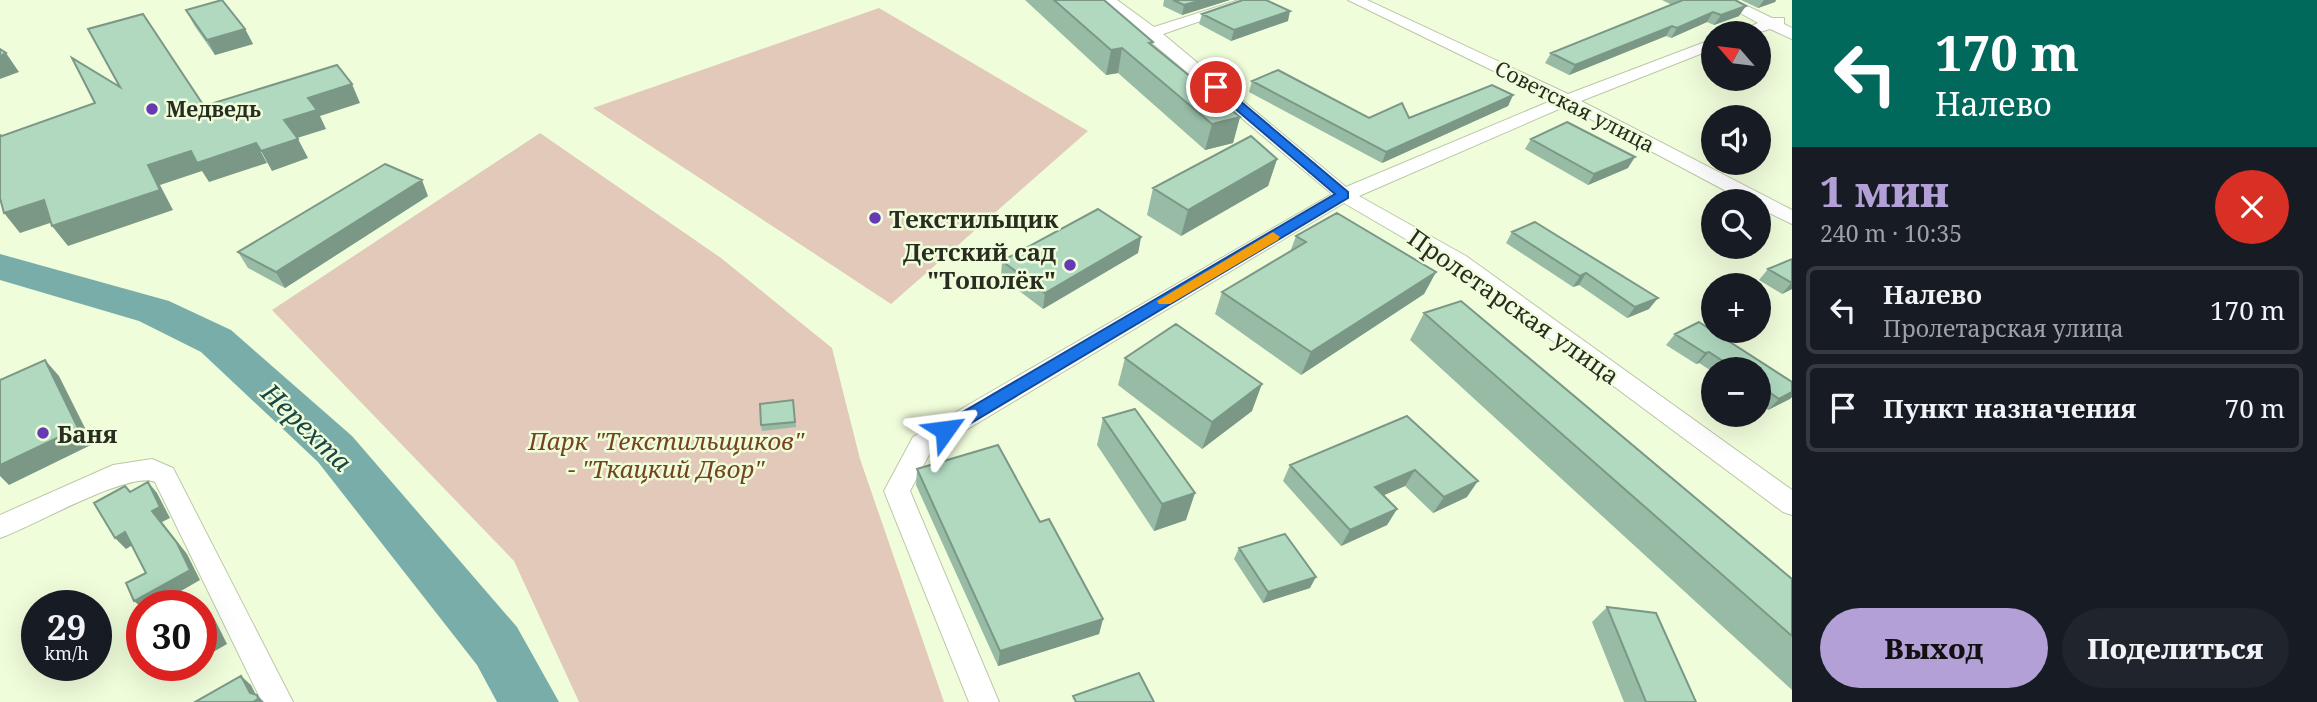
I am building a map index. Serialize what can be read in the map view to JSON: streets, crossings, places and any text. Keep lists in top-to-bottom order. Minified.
{"streets":{"street":["Советская улица","Пролетарская улица"]},"water":["Нерехта"],"parks":["Парк \"Текстильщиков\" - \"Ткацкий Двор\""],"places":["Медведь","Текстильщик","Детский сад \"Тополёк\"","Баня"],"north":"top left","page":{"turn":["170 m","Налево"],"map_buttons":["+","−"],"heading":["1 мин","240 m · 10:35"],"list":[{"name":"Налево","note":"Пролетарская улица","value":"170 m"},{"name":"Пункт назначения","value":"70 m"}],"speed":"29 km/h","limit":"30","buttons":["Выход","Поделиться"]}}
